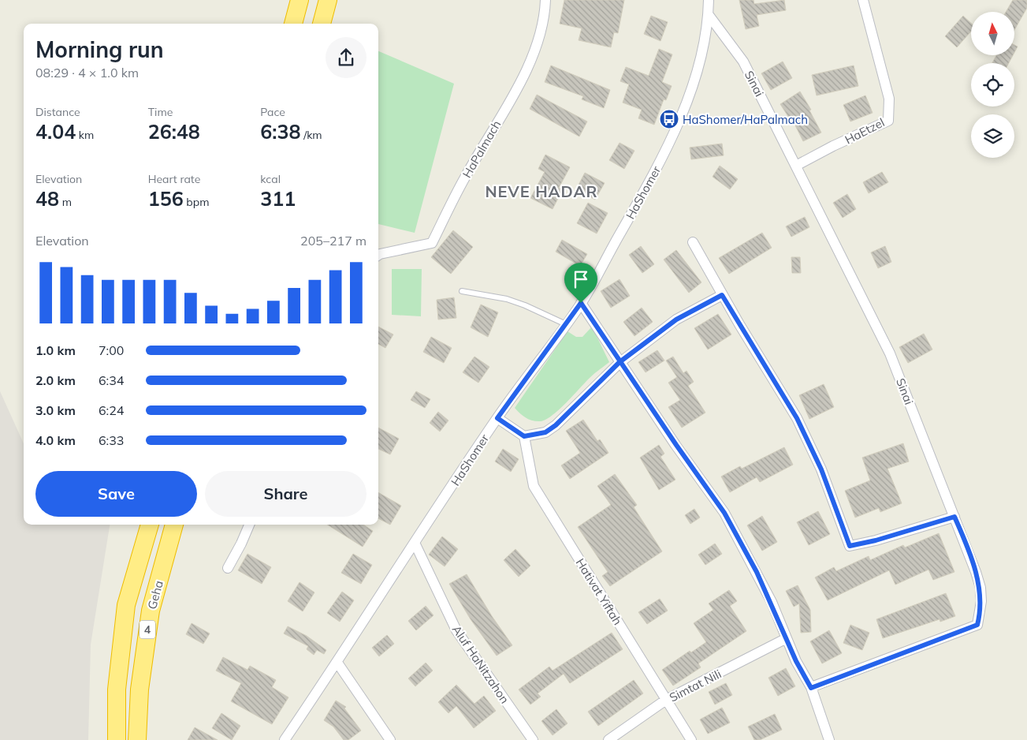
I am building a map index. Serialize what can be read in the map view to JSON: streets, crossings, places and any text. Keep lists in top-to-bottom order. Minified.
{"streets":{"highway":["Geha","4"],"street":["Sinai","HaEtzel","HaPalmach","HaShomer","Hativat Yiftah","Aluf HaNitzahon","Simtat Nili"]},"crossings":[["Sinai","HaEtzel"],["Sinai","HaShomer"],["HaShomer","Aluf HaNitzahon"],["Hativat Yiftah","Simtat Nili"]],"districts":["NEVE HADAR"],"places":{"bus stop":["HaShomer/HaPalmach"]},"north":"top","page":{"heading":["Morning run","08:29 · 4 × 1.0 km"],"stats":[["Distance","4.04 km"],["Time","26:48"],["Pace","6:38 /km"],["Elevation","48 m"],["Heart rate","156 bpm"],["kcal","311"]],"chart":["Elevation","205–217 m"],"list":[{"name":"1.0 km","note":"7:00"},{"name":"2.0 km","note":"6:34"},{"name":"3.0 km","note":"6:24"},{"name":"4.0 km","note":"6:33"}],"buttons":["Save","Share"]}}
